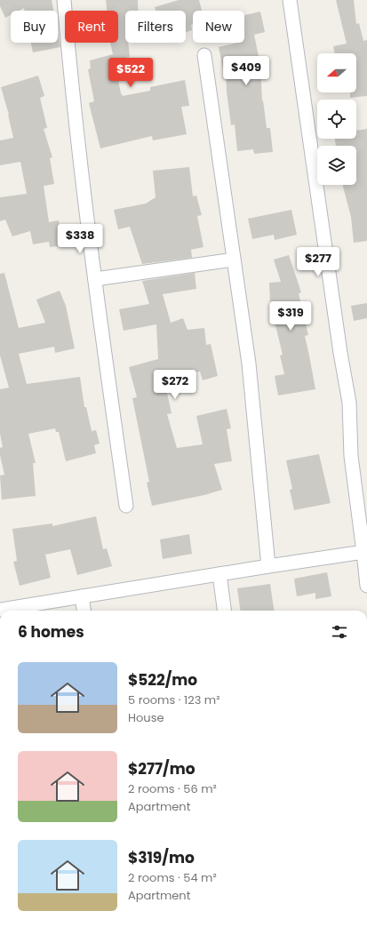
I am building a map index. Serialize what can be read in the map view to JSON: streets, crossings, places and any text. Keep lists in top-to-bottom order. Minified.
{"north":"left","page":{"chip":["Buy","Rent","Filters","New"],"price":["$409","$522","$338","$277","$319","$272"],"heading":"6 homes","list":[{"name":"$522/mo","note":"5 rooms · 123 m² · House"},{"name":"$277/mo","note":"2 rooms · 56 m² · Apartment"},{"name":"$319/mo","note":"2 rooms · 54 m² · Apartment"}]}}
